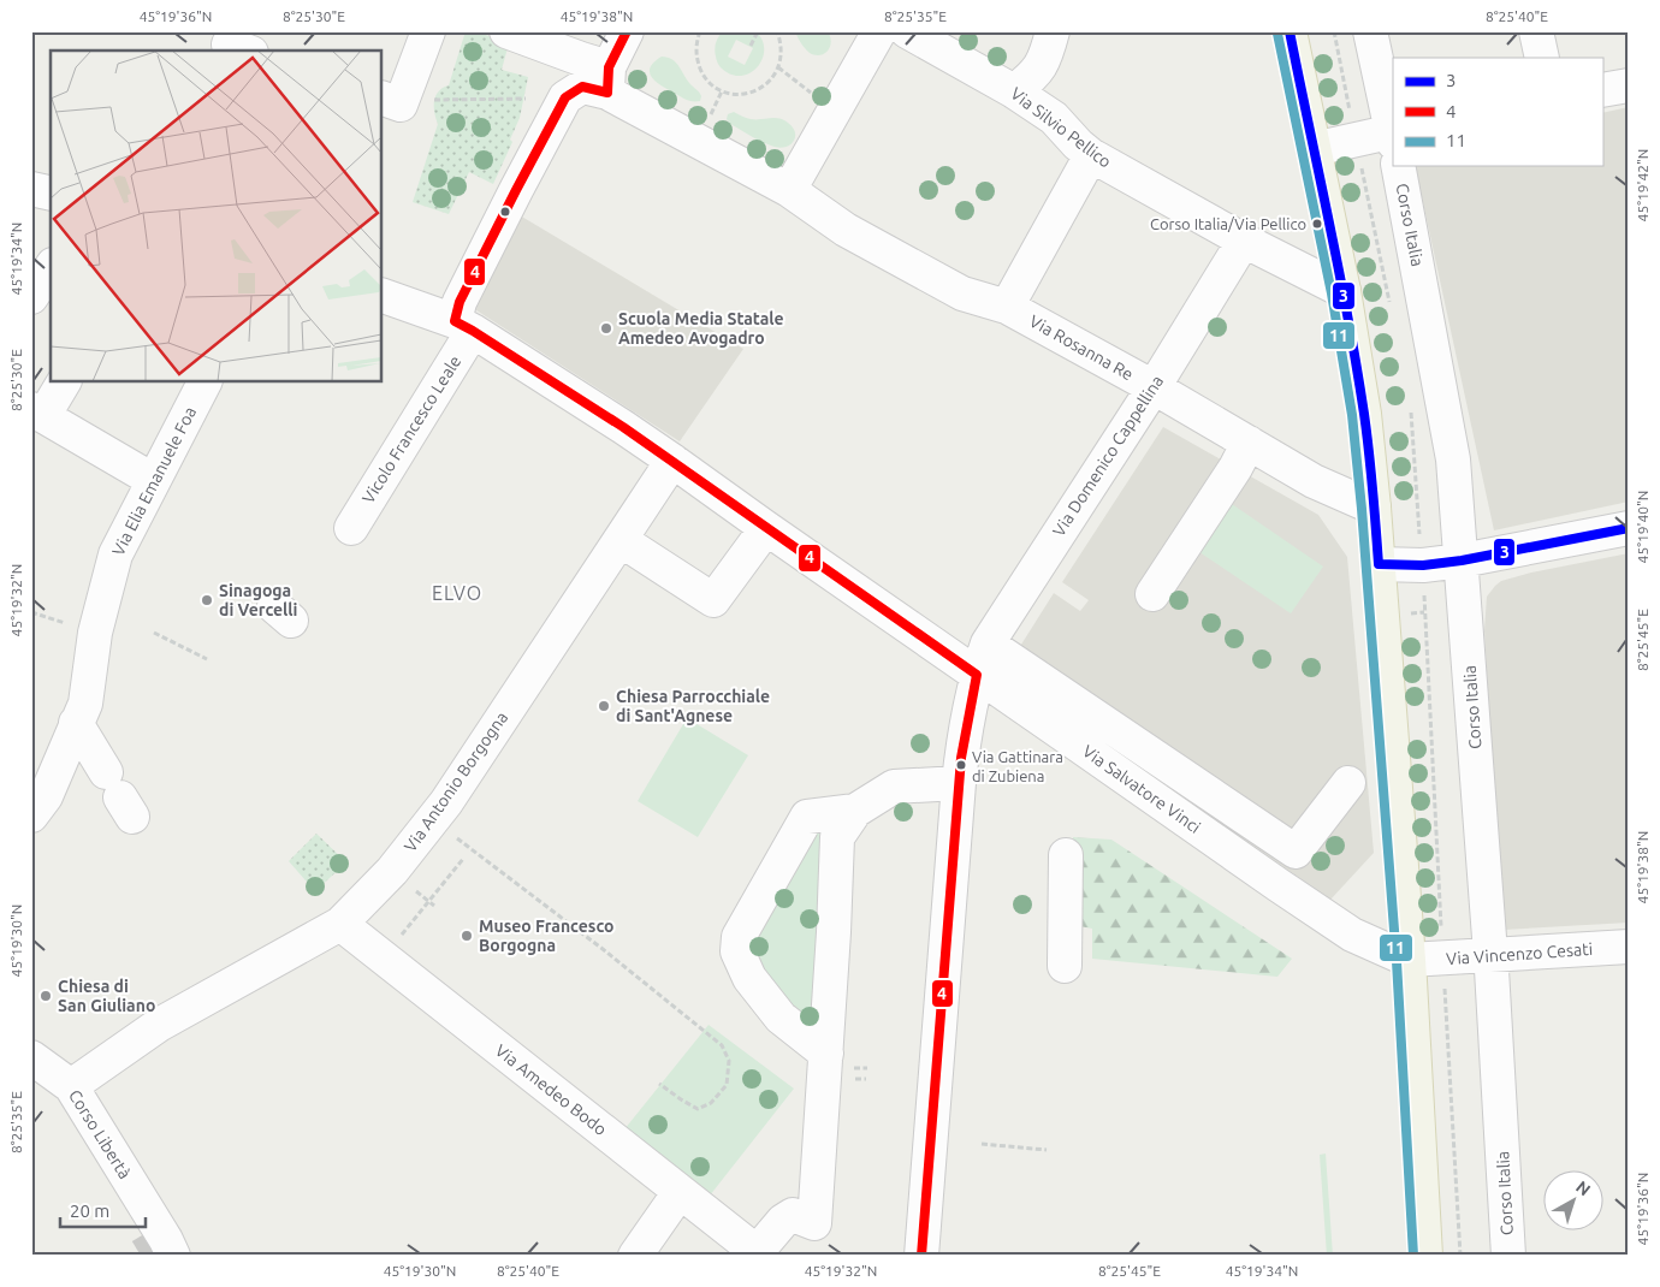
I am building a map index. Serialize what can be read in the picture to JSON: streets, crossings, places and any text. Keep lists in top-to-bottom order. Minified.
{"streets":{"street":["Via Silvio Pellico","Corso Italia","Via Rosanna Re","Vicolo Francesco Leale","Via Domenico Cappellina","Via Elia Emanuele Foa","Via Antonio Borgogna","Via Salvatore Vinci","Via Vincenzo Cesati","Via Amedeo Bodo","Corso Libertà"]},"crossings":[["Via Silvio Pellico","Via Domenico Cappellina"],["Corso Italia","Via Vincenzo Cesati"],["Via Rosanna Re","Vicolo Francesco Leale"],["Via Rosanna Re","Via Domenico Cappellina"],["Vicolo Francesco Leale","Via Salvatore Vinci"],["Via Domenico Cappellina","Via Salvatore Vinci"],["Via Antonio Borgogna","Via Salvatore Vinci"],["Via Antonio Borgogna","Via Amedeo Bodo"],["Via Antonio Borgogna","Corso Libertà"],["Via Salvatore Vinci","Via Vincenzo Cesati"]],"districts":["ELVO"],"places":["Corso Italia/Via Pellico","Scuola Media Statale Amedeo Avogadro","Sinagoga di Vercelli","Chiesa Parrocchiale di Sant'Agnese","Via Gattinara di Zubiena","Museo Francesco Borgogna","Chiesa di San Giuliano"],"lines":["transit line 3","transit line 4","transit line 11"],"legend":["3","4","11"],"scale_bar":"20 m","north":"top right","coordinates":["45°19'36\"N","8°25'30\"E","45°19'38\"N","8°25'35\"E","8°25'40\"E","45°19'42\"N","45°19'34\"N","45°19'40\"N","45°19'32\"N","8°25'45\"E","45°19'30\"N"]}
